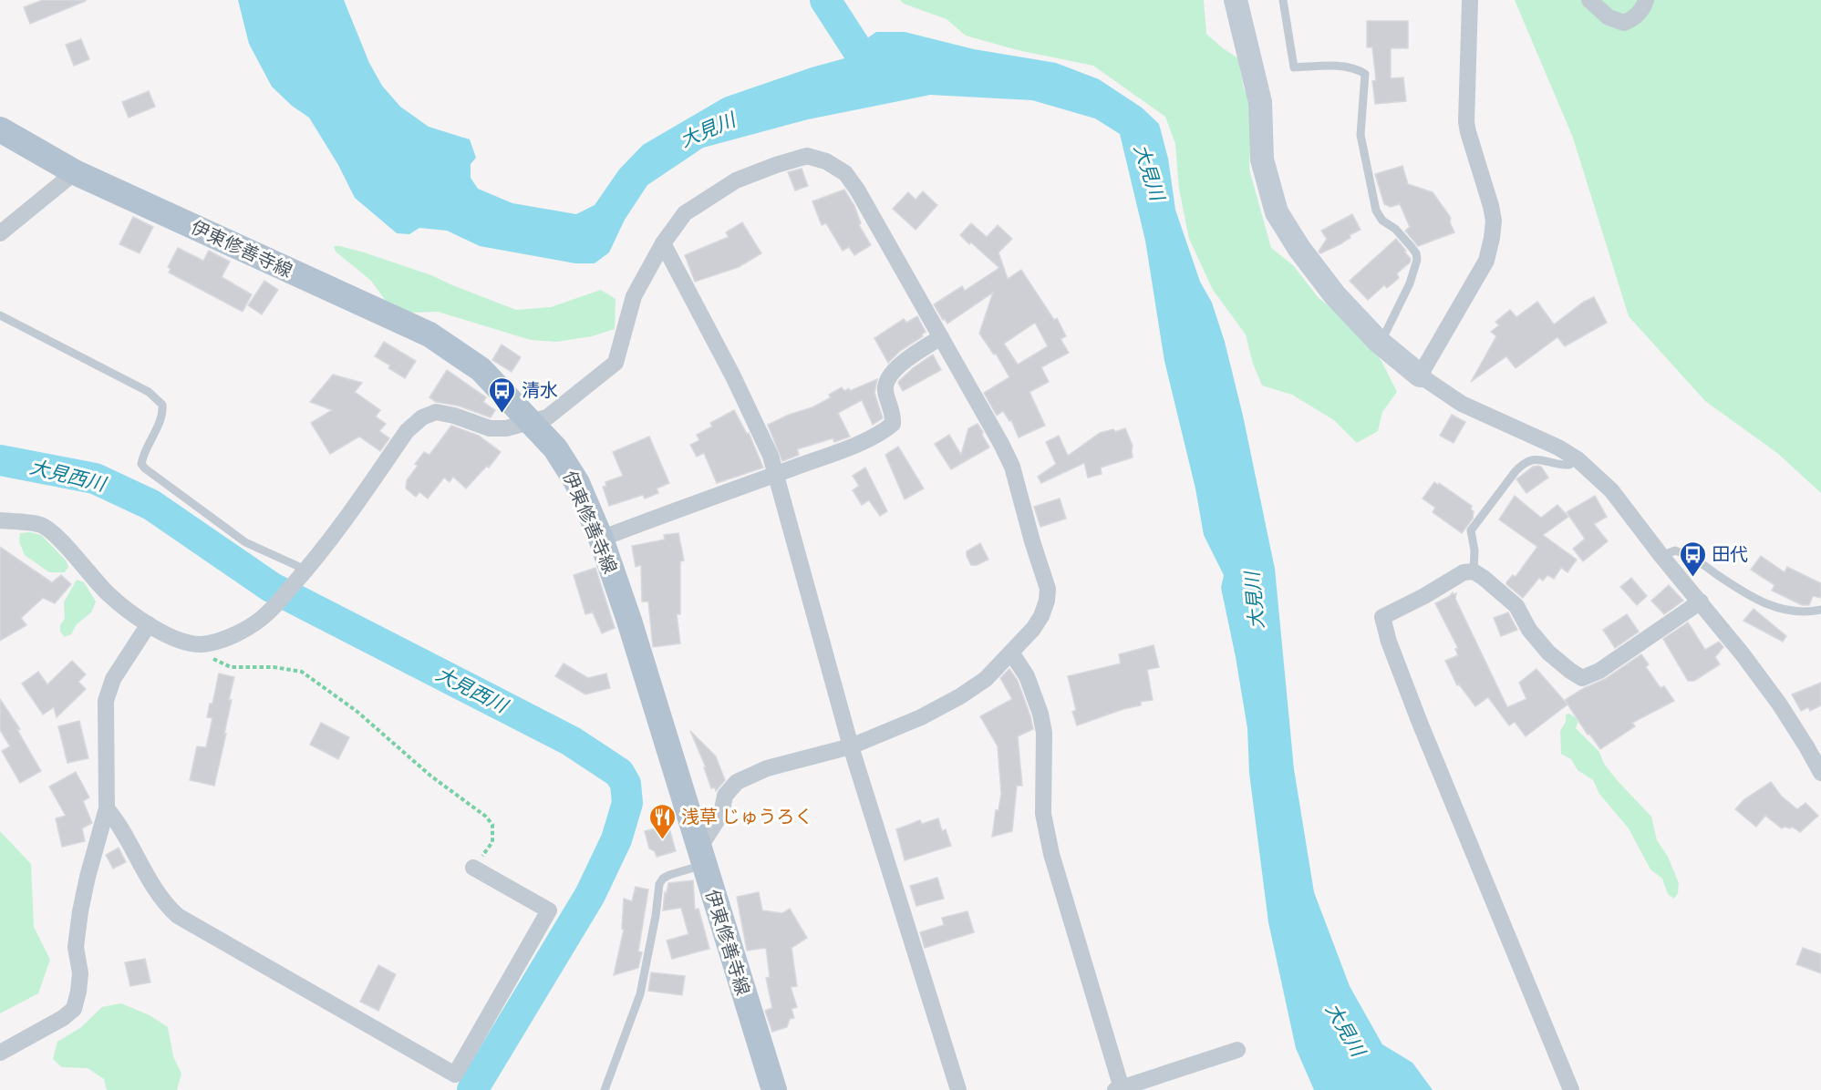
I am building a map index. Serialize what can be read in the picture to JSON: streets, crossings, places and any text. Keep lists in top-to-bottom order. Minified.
{"streets":{"main road":["伊東修善寺線"]},"water":["大見川","大見西川"],"places":{"bus stop":["清水","田代"],"restaurant":["浅草 じゅうろく"]}}
